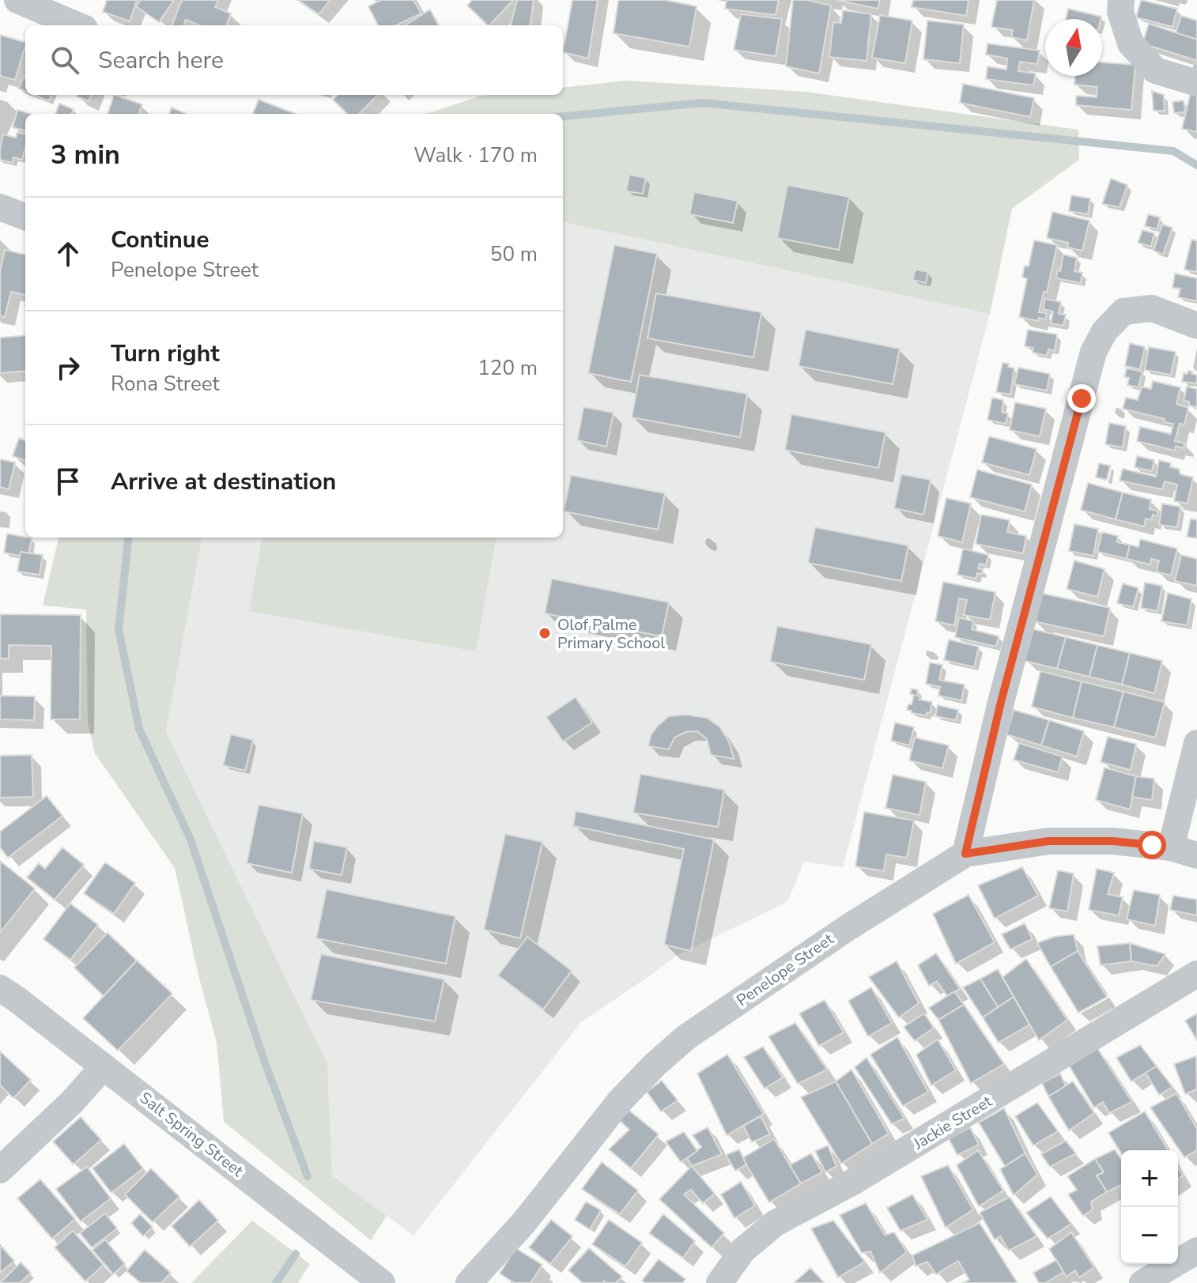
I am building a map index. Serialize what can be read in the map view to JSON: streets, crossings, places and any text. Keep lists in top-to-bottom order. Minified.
{"streets":{"street":["Penelope Street","Jackie Street","Salt Spring Street"]},"places":["Olof Palme Primary School"],"north":"top","page":{"search":"Search here","heading":["3 min","Walk · 170 m"],"list":[["Continue","Penelope Street","50 m"],["Turn right","Rona Street","120 m"],"Arrive at destination"],"map_buttons":["+","−"]}}
